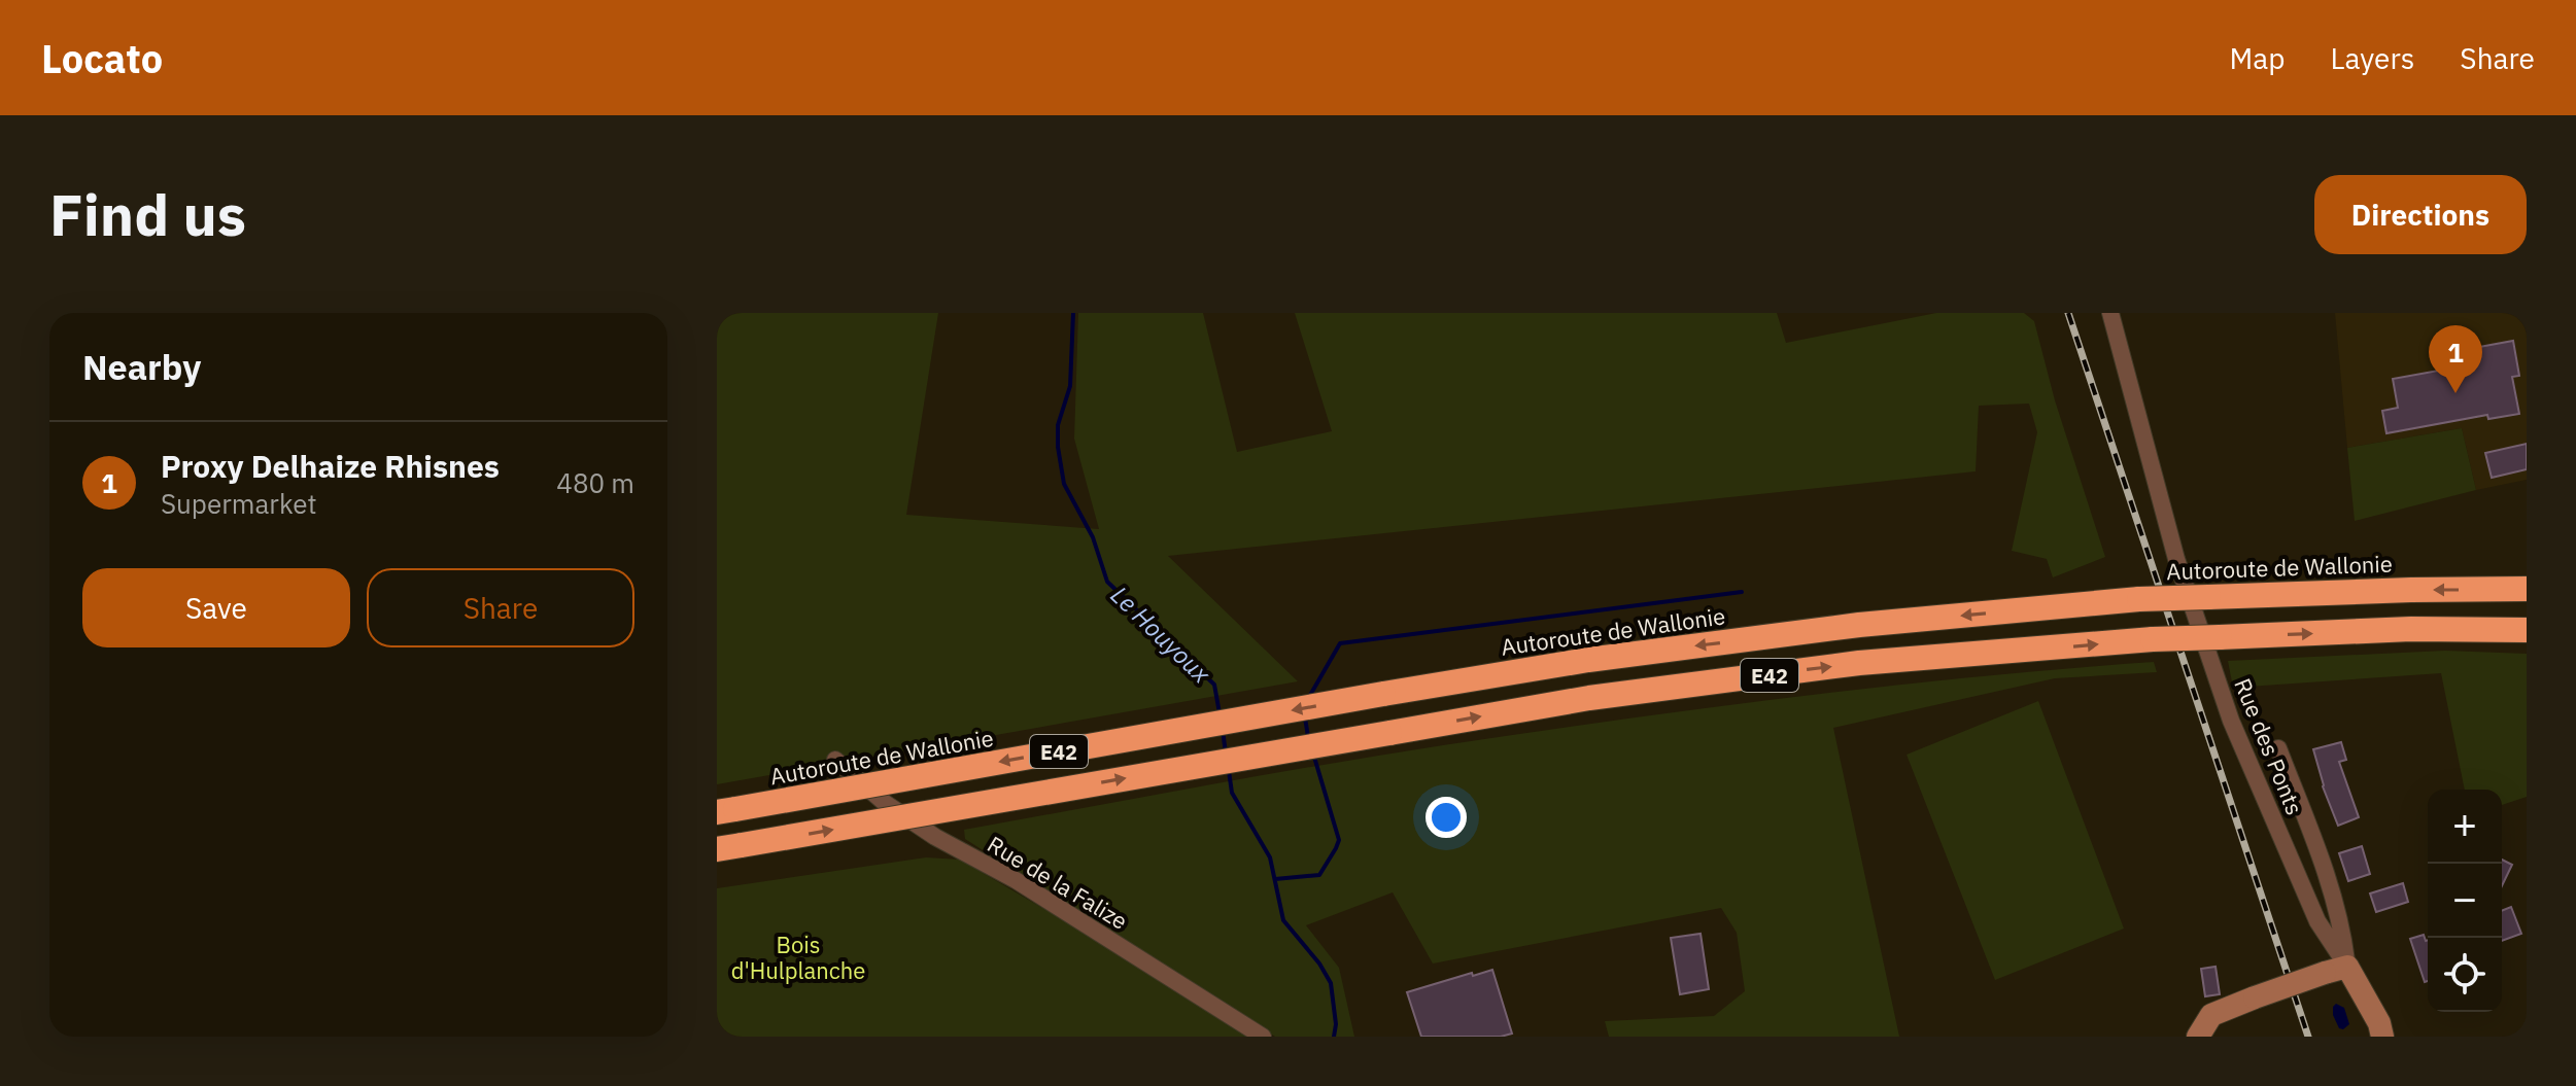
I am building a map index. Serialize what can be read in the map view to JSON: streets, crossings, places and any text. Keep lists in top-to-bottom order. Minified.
{"streets":{"highway":["Autoroute de Wallonie","E42"],"street":["Rue des Ponts","Rue de la Falize"]},"water":["Le Houyoux"],"parks":["Bois d'Hulplanche"],"page":{"header":"Locato","nav":["Map","Layers","Share"],"buttons":["Directions",["Save","Share"]],"title":"Find us","heading":"Nearby","pins":"1","list":[{"mark":"1","name":"Proxy Delhaize Rhisnes","note":"Supermarket","value":"480 m"}],"map_buttons":["+","−"]}}
